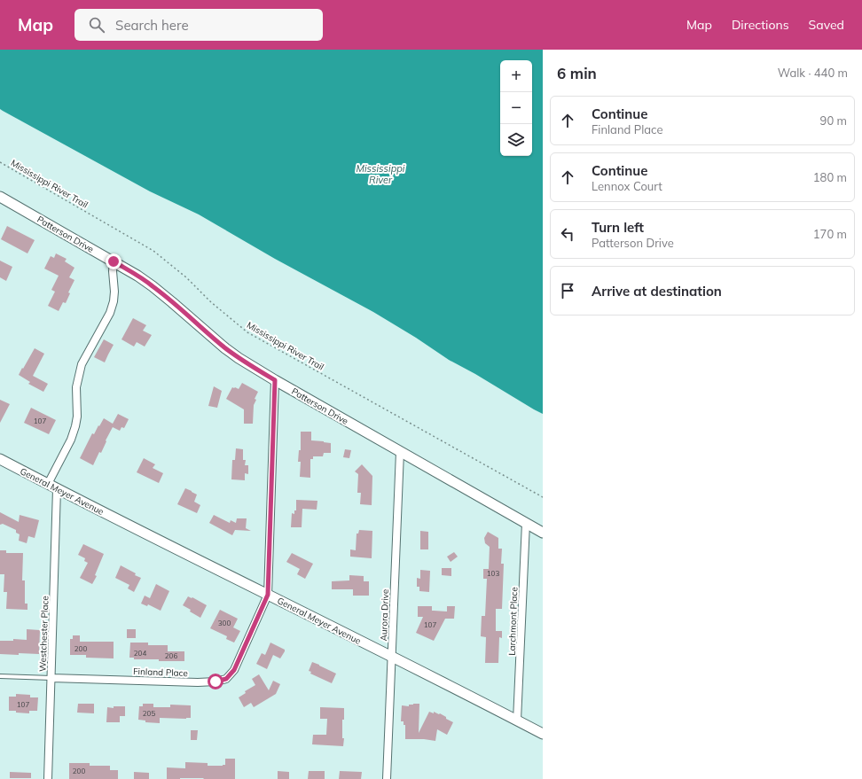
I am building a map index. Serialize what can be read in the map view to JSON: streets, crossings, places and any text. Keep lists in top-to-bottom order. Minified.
{"streets":{"street":["Patterson Drive","General Meyer Avenue","Aurora Drive","Larchmont Place","Westchester Place","Finland Place"],"path":["Mississippi River Trail"]},"crossings":[["Patterson Drive","Aurora Drive"],["Patterson Drive","Larchmont Place"],["General Meyer Avenue","Aurora Drive"],["General Meyer Avenue","Larchmont Place"],["General Meyer Avenue","Westchester Place"],["General Meyer Avenue","Finland Place"],["Westchester Place","Finland Place"]],"water":["Mississippi River"],"house_numbers":["107","103","300","107","200","204","206","107","205","200"],"page":{"header":"Map","search":"Search here","nav":["Map","Directions","Saved"],"heading":["6 min","Walk · 440 m"],"map_buttons":["+","−"],"list":[["Continue","Finland Place","90 m"],["Continue","Lennox Court","180 m"],["Turn left","Patterson Drive","170 m"],"Arrive at destination"]}}
